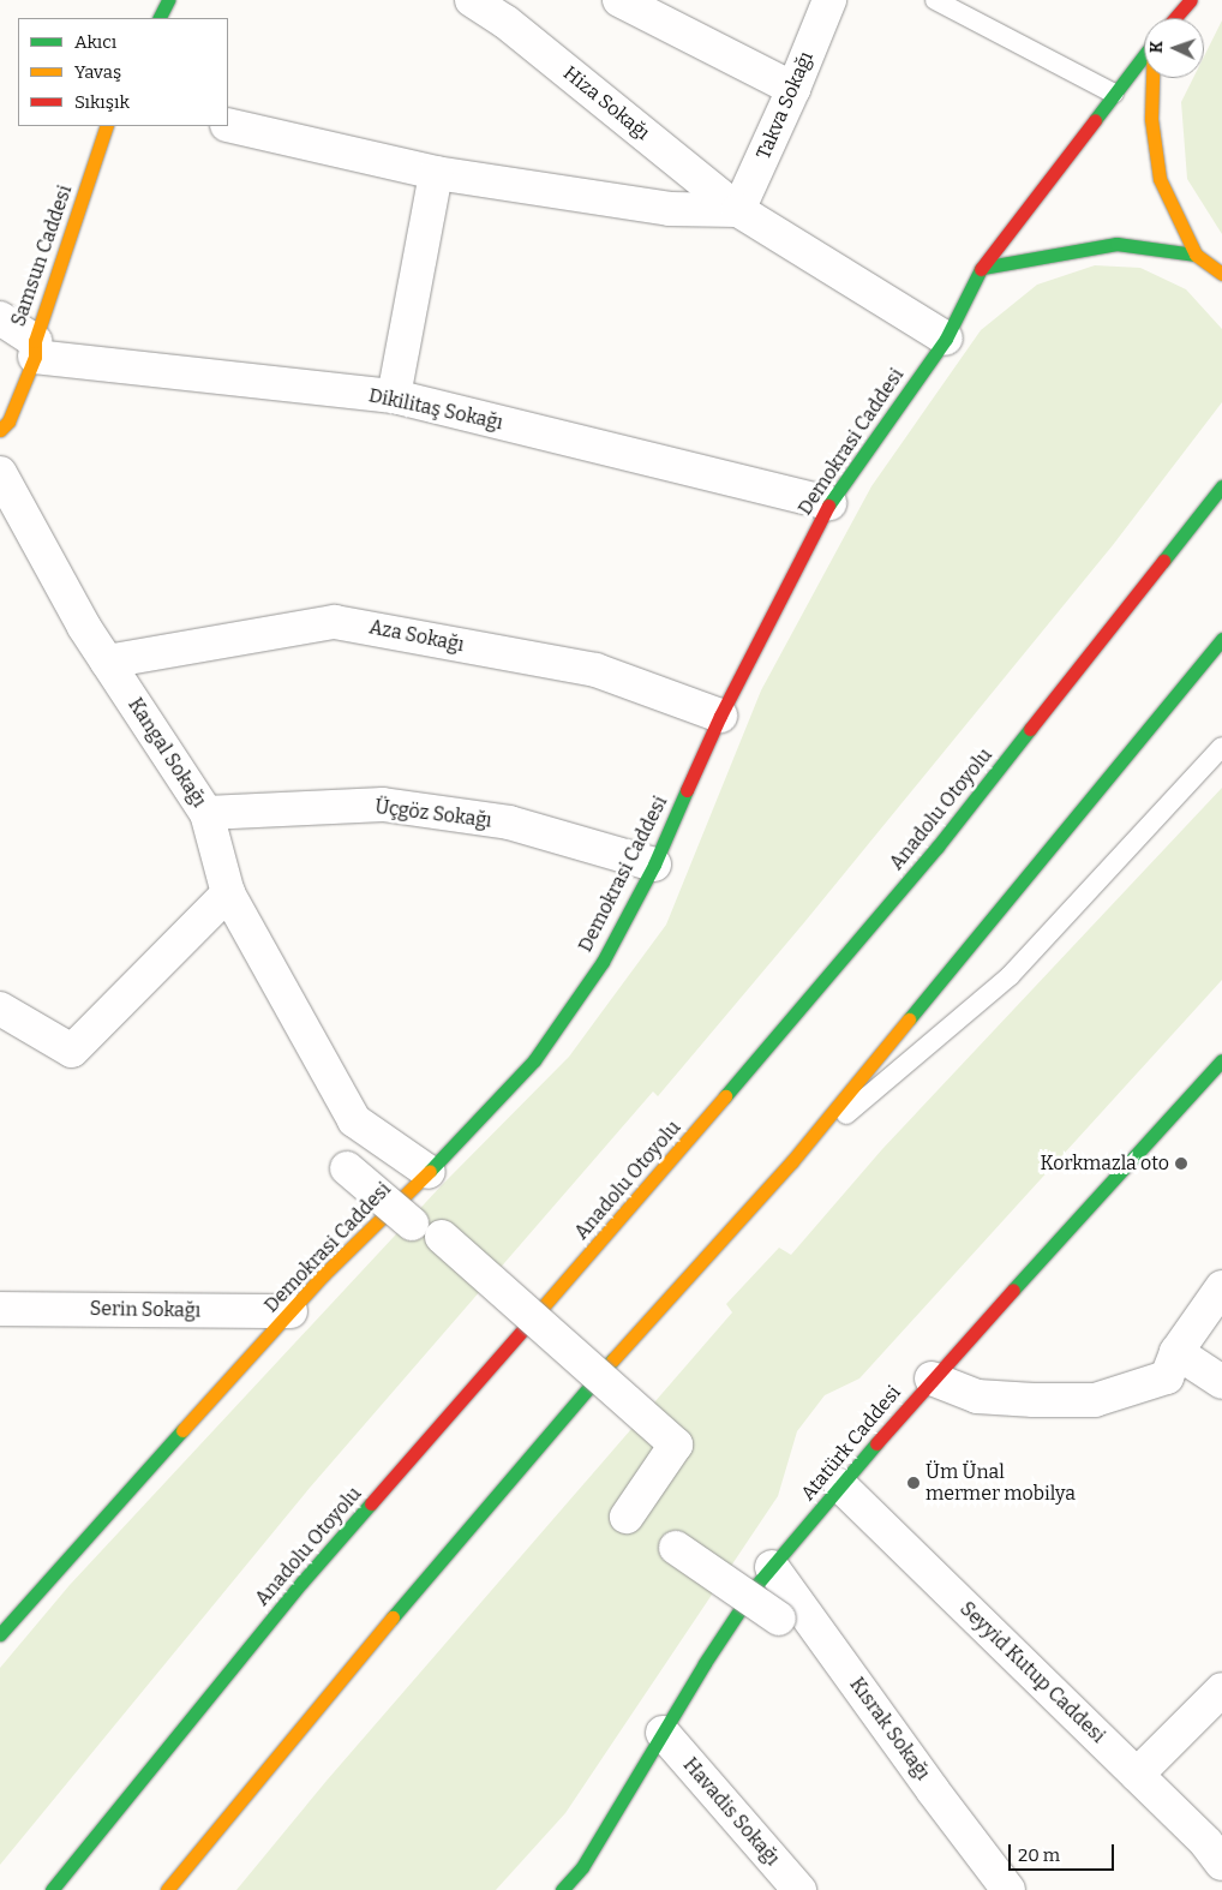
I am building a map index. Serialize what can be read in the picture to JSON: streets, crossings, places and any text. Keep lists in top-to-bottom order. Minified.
{"streets":{"main road":["Samsun Caddesi","Demokrasi Caddesi","Anadolu Otoyolu","Atatürk Caddesi"],"street":["Hiza Sokağı","Takva Sokağı","Dikilitaş Sokağı","Aza Sokağı","Kangal Sokağı","Üçgöz Sokağı","Serin Sokağı","Seyyid Kutup Caddesi","Kısrak Sokağı","Havadis Sokağı"]},"crossings":[["Hiza Sokağı","Takva Sokağı"],["Hiza Sokağı","Demokrasi Caddesi"],["Samsun Caddesi","Dikilitaş Sokağı"],["Dikilitaş Sokağı","Demokrasi Caddesi"],["Demokrasi Caddesi","Aza Sokağı"],["Demokrasi Caddesi","Kangal Sokağı"],["Demokrasi Caddesi","Üçgöz Sokağı"],["Demokrasi Caddesi","Serin Sokağı"],["Aza Sokağı","Kangal Sokağı"],["Kangal Sokağı","Üçgöz Sokağı"],["Atatürk Caddesi","Seyyid Kutup Caddesi"],["Atatürk Caddesi","Kısrak Sokağı"],["Atatürk Caddesi","Havadis Sokağı"]],"places":["Korkmazla oto","Üm Ünal mermer mobilya"],"legend":["Akıcı","Yavaş","Sıkışık"],"scale_bar":"20 m","north":"left"}
